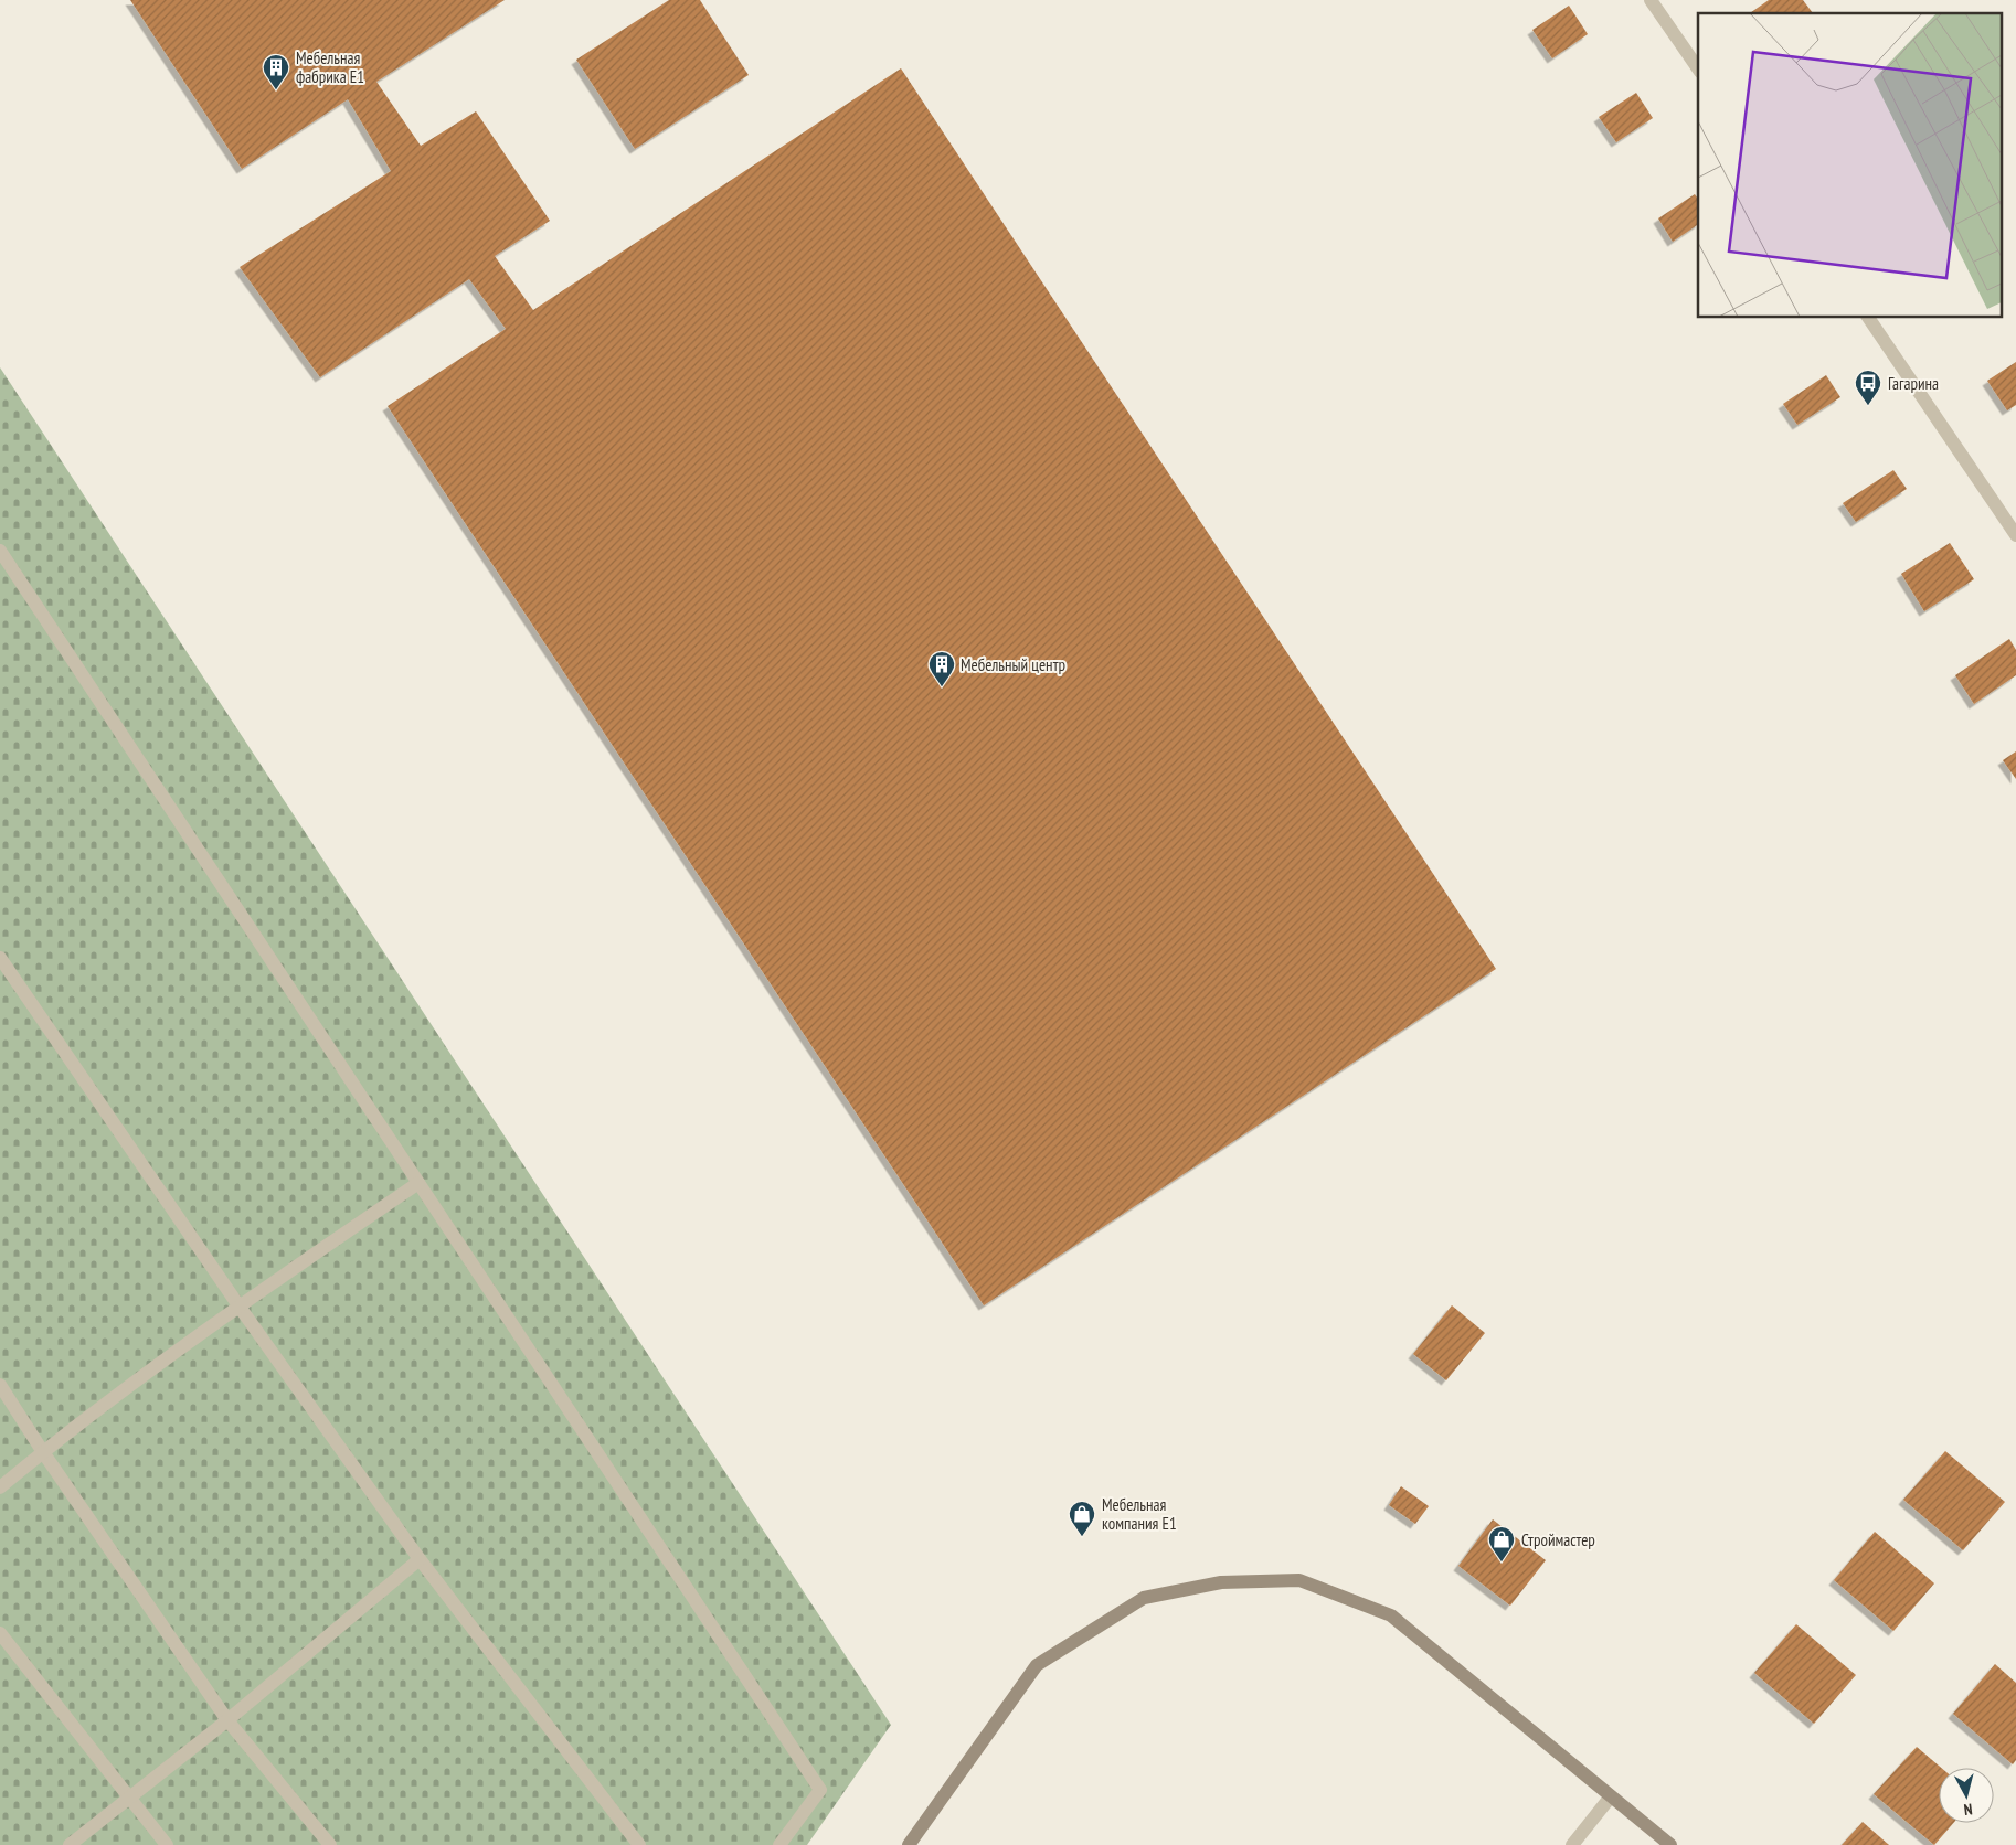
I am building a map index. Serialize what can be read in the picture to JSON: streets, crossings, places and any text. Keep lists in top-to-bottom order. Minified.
{"places":{"building":["Мебельная фабрика Е1","Мебельный центр"],"bus stop":["Гагарина"],"shop":["Мебельная компания Е1","Строймастер"]},"north":"bottom"}
